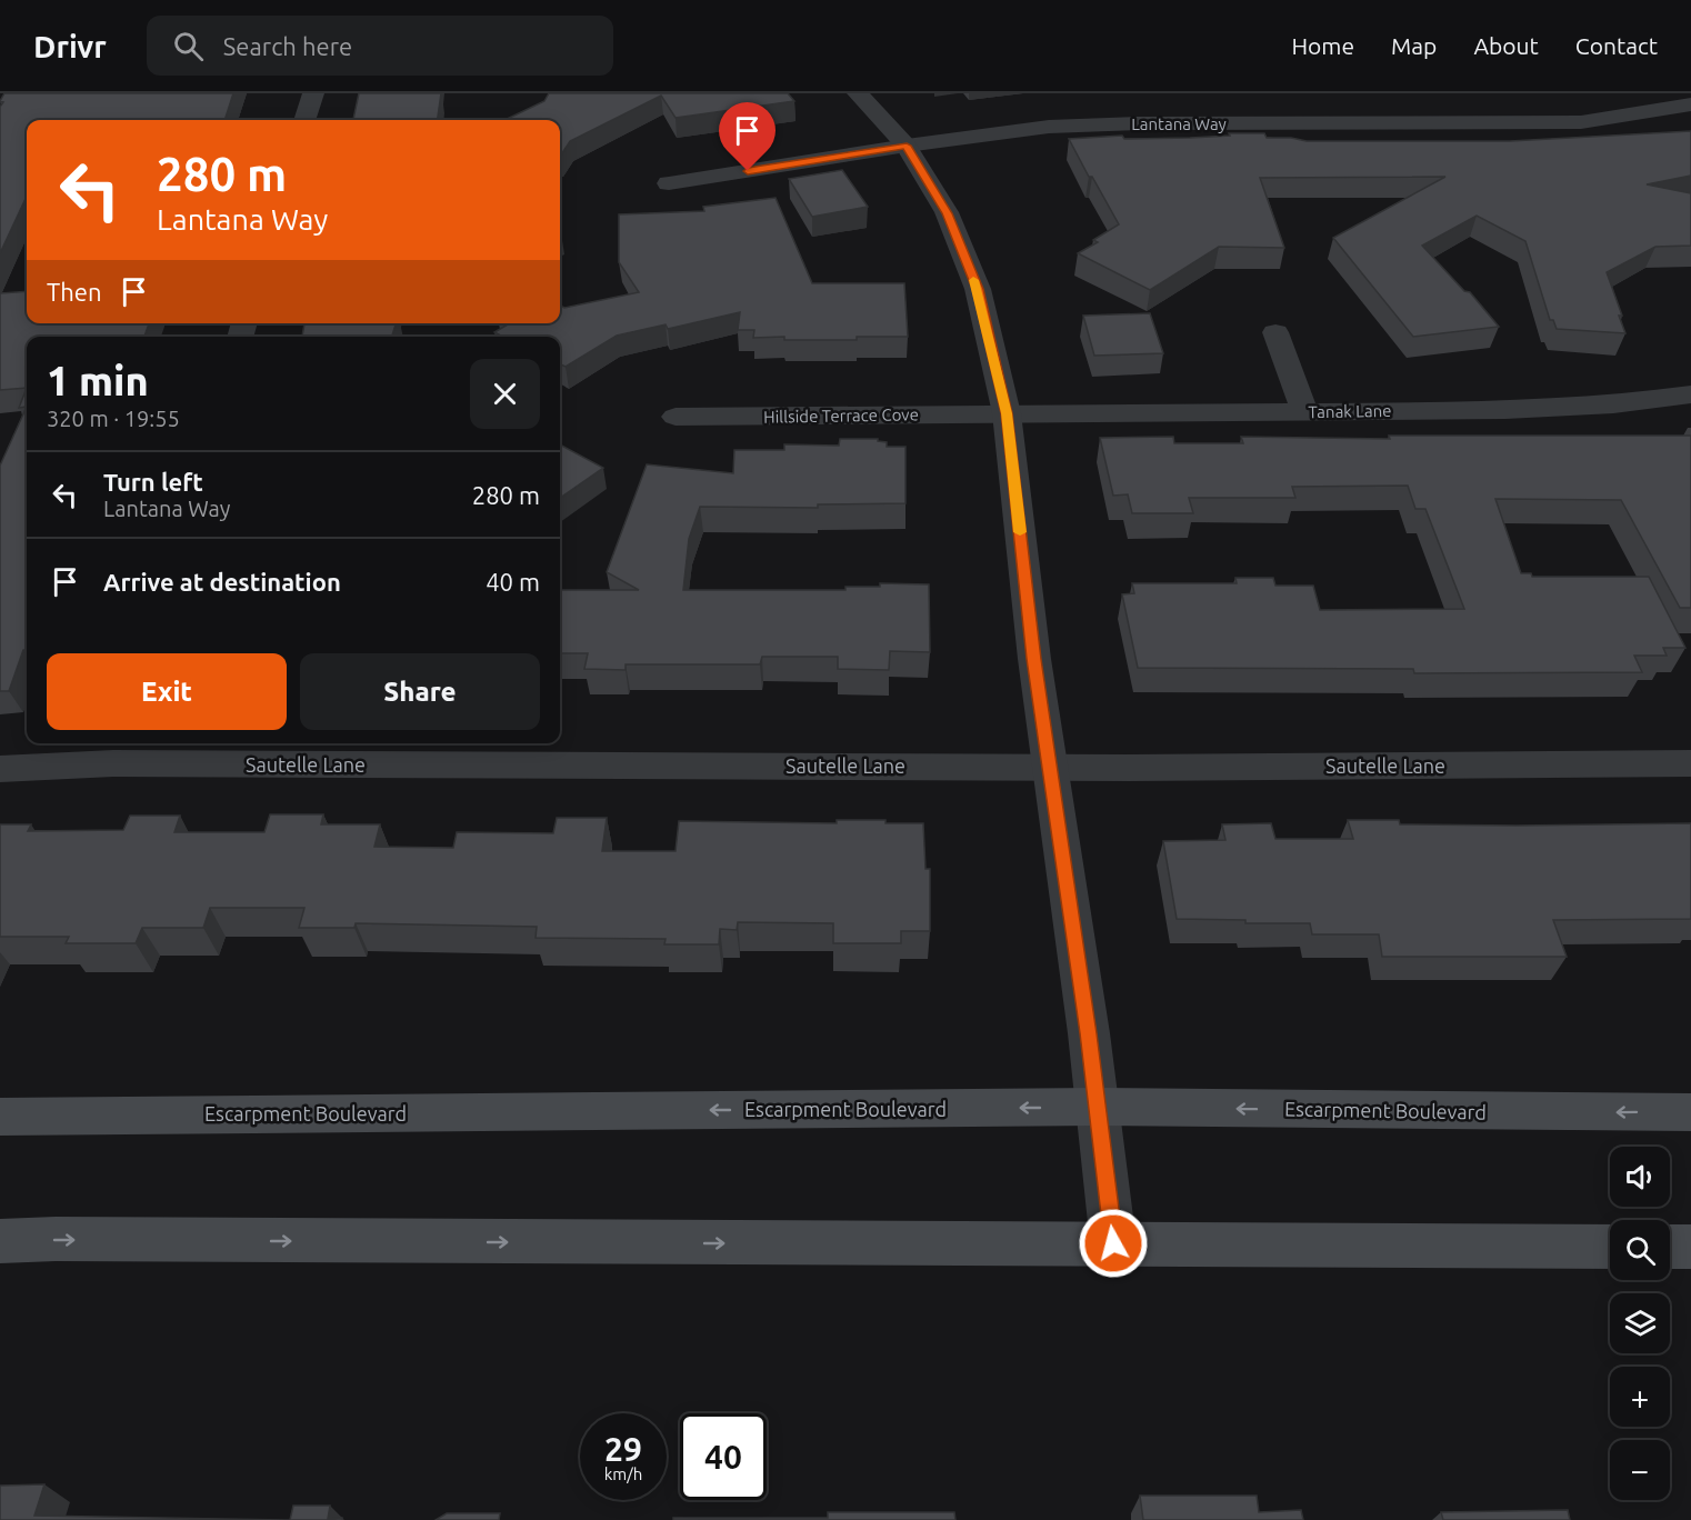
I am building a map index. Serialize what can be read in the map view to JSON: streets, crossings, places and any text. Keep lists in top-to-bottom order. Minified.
{"streets":{"main road":["Escarpment Boulevard"],"street":["Lantana Way","Tanak Lane","Hillside Terrace Cove","Sautelle Lane"]},"crossings":[["Tanak Lane","Hillside Terrace Cove"]],"page":{"header":"Drivr","search":"Search here","nav":["Home","Map","About","Contact"],"turn":["280 m","Lantana Way"],"then":"Then","heading":["1 min","320 m · 19:55"],"list":[{"name":"Turn left","note":"Lantana Way","value":"280 m"},{"name":"Arrive at destination","value":"40 m"}],"buttons":["Exit","Share"],"map_buttons":["+","−"],"speed":"29 km/h","limit":"40"}}
